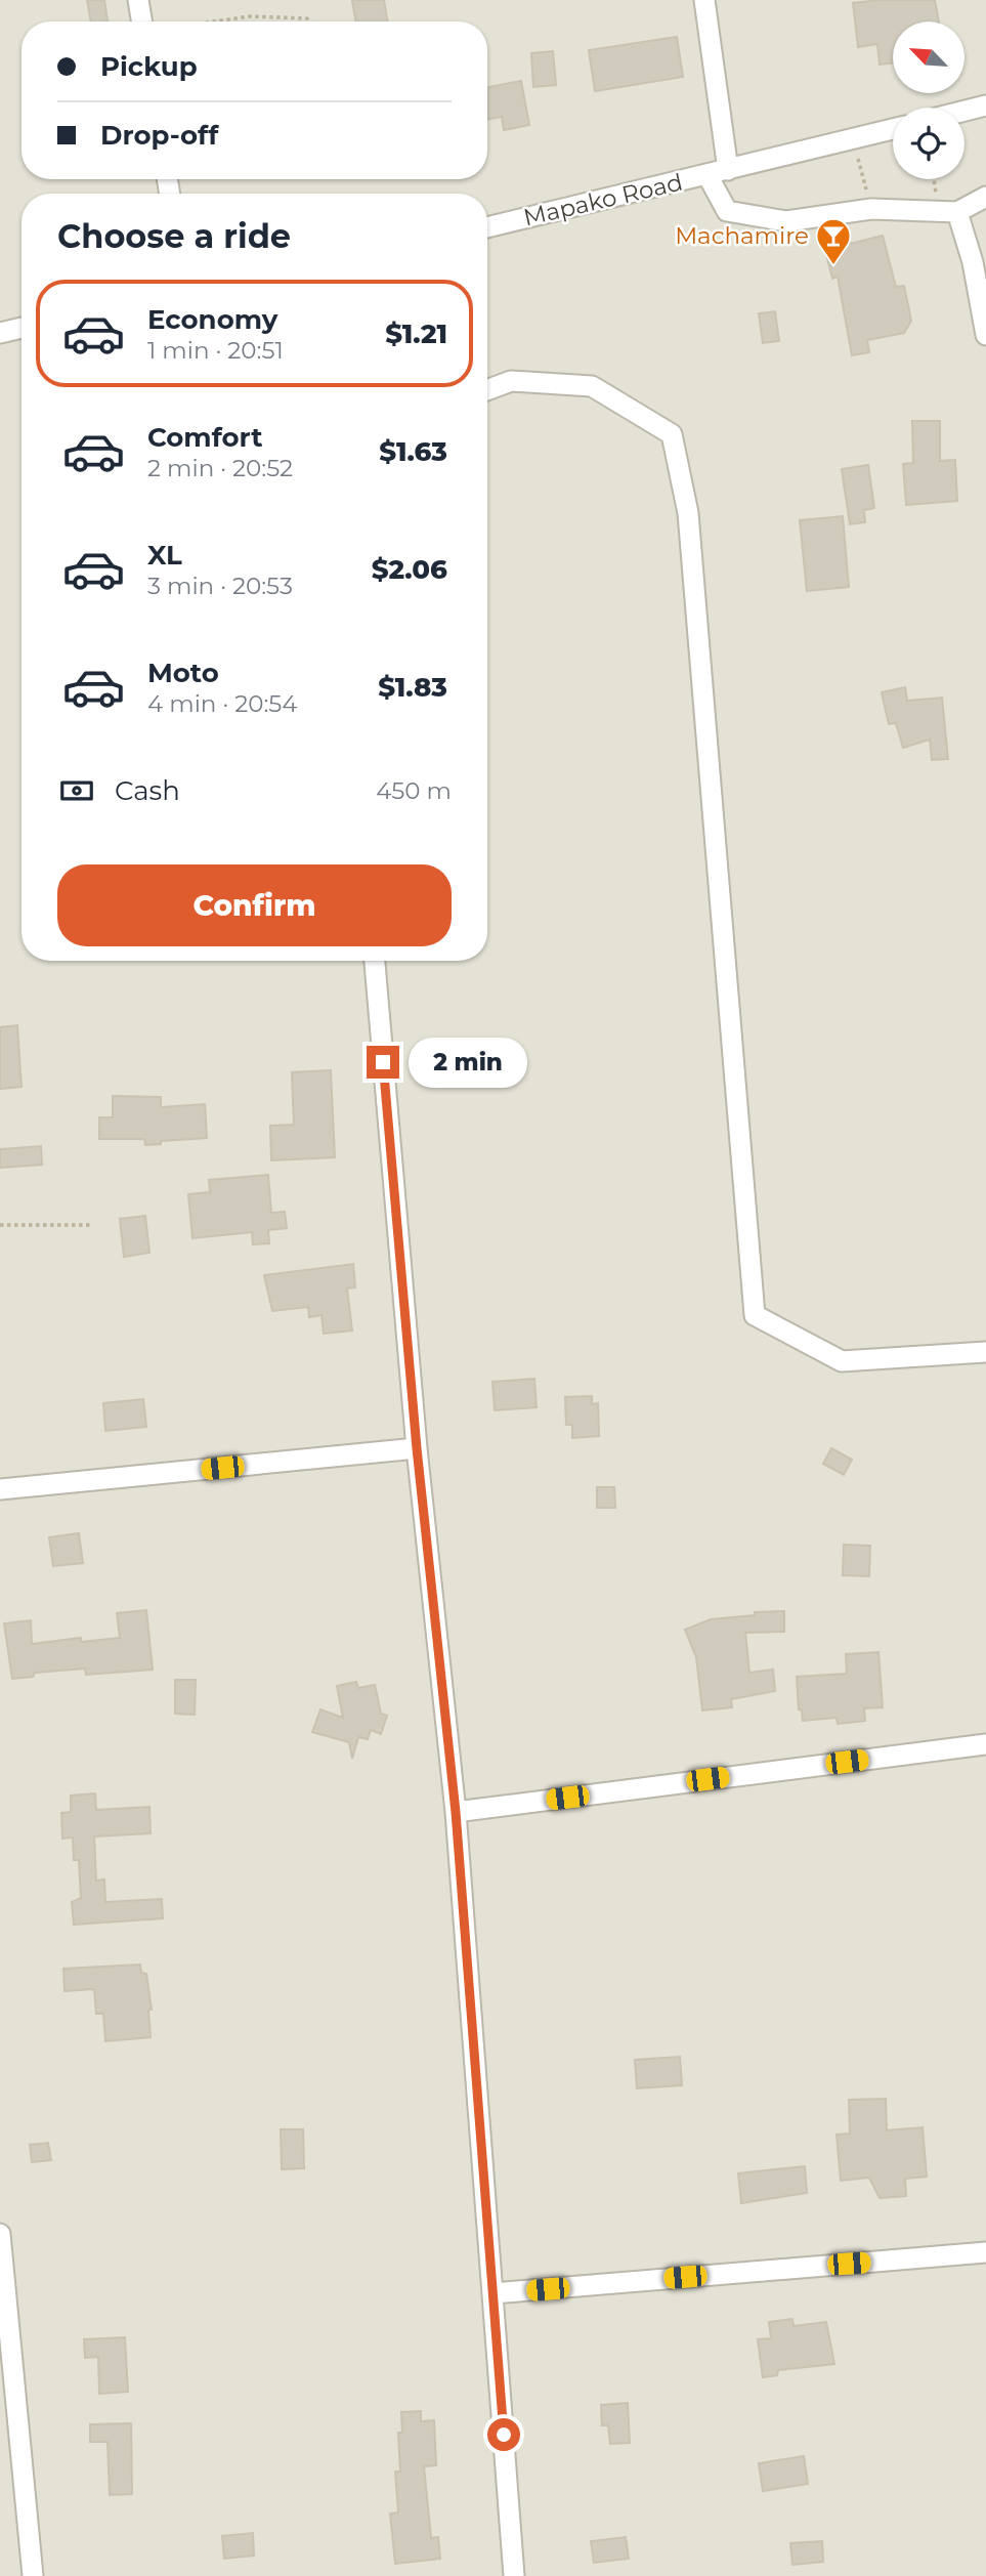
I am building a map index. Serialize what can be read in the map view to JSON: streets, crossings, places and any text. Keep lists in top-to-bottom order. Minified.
{"streets":{"street":["Mapako Road"]},"places":{"bar":["Machamire"]},"north":"top left","page":{"banner":["Pickup","Drop-off"],"heading":"Choose a ride","list":[{"name":"Economy","note":"1 min · 20:51","value":"$1.21"},{"name":"Comfort","note":"2 min · 20:52","value":"$1.63"},{"name":"XL","note":"3 min · 20:53","value":"$2.06"},{"name":"Moto","note":"4 min · 20:54","value":"$1.83"}],"pay":["Cash","450 m"],"buttons":"Confirm","bubble":"2 min"}}
